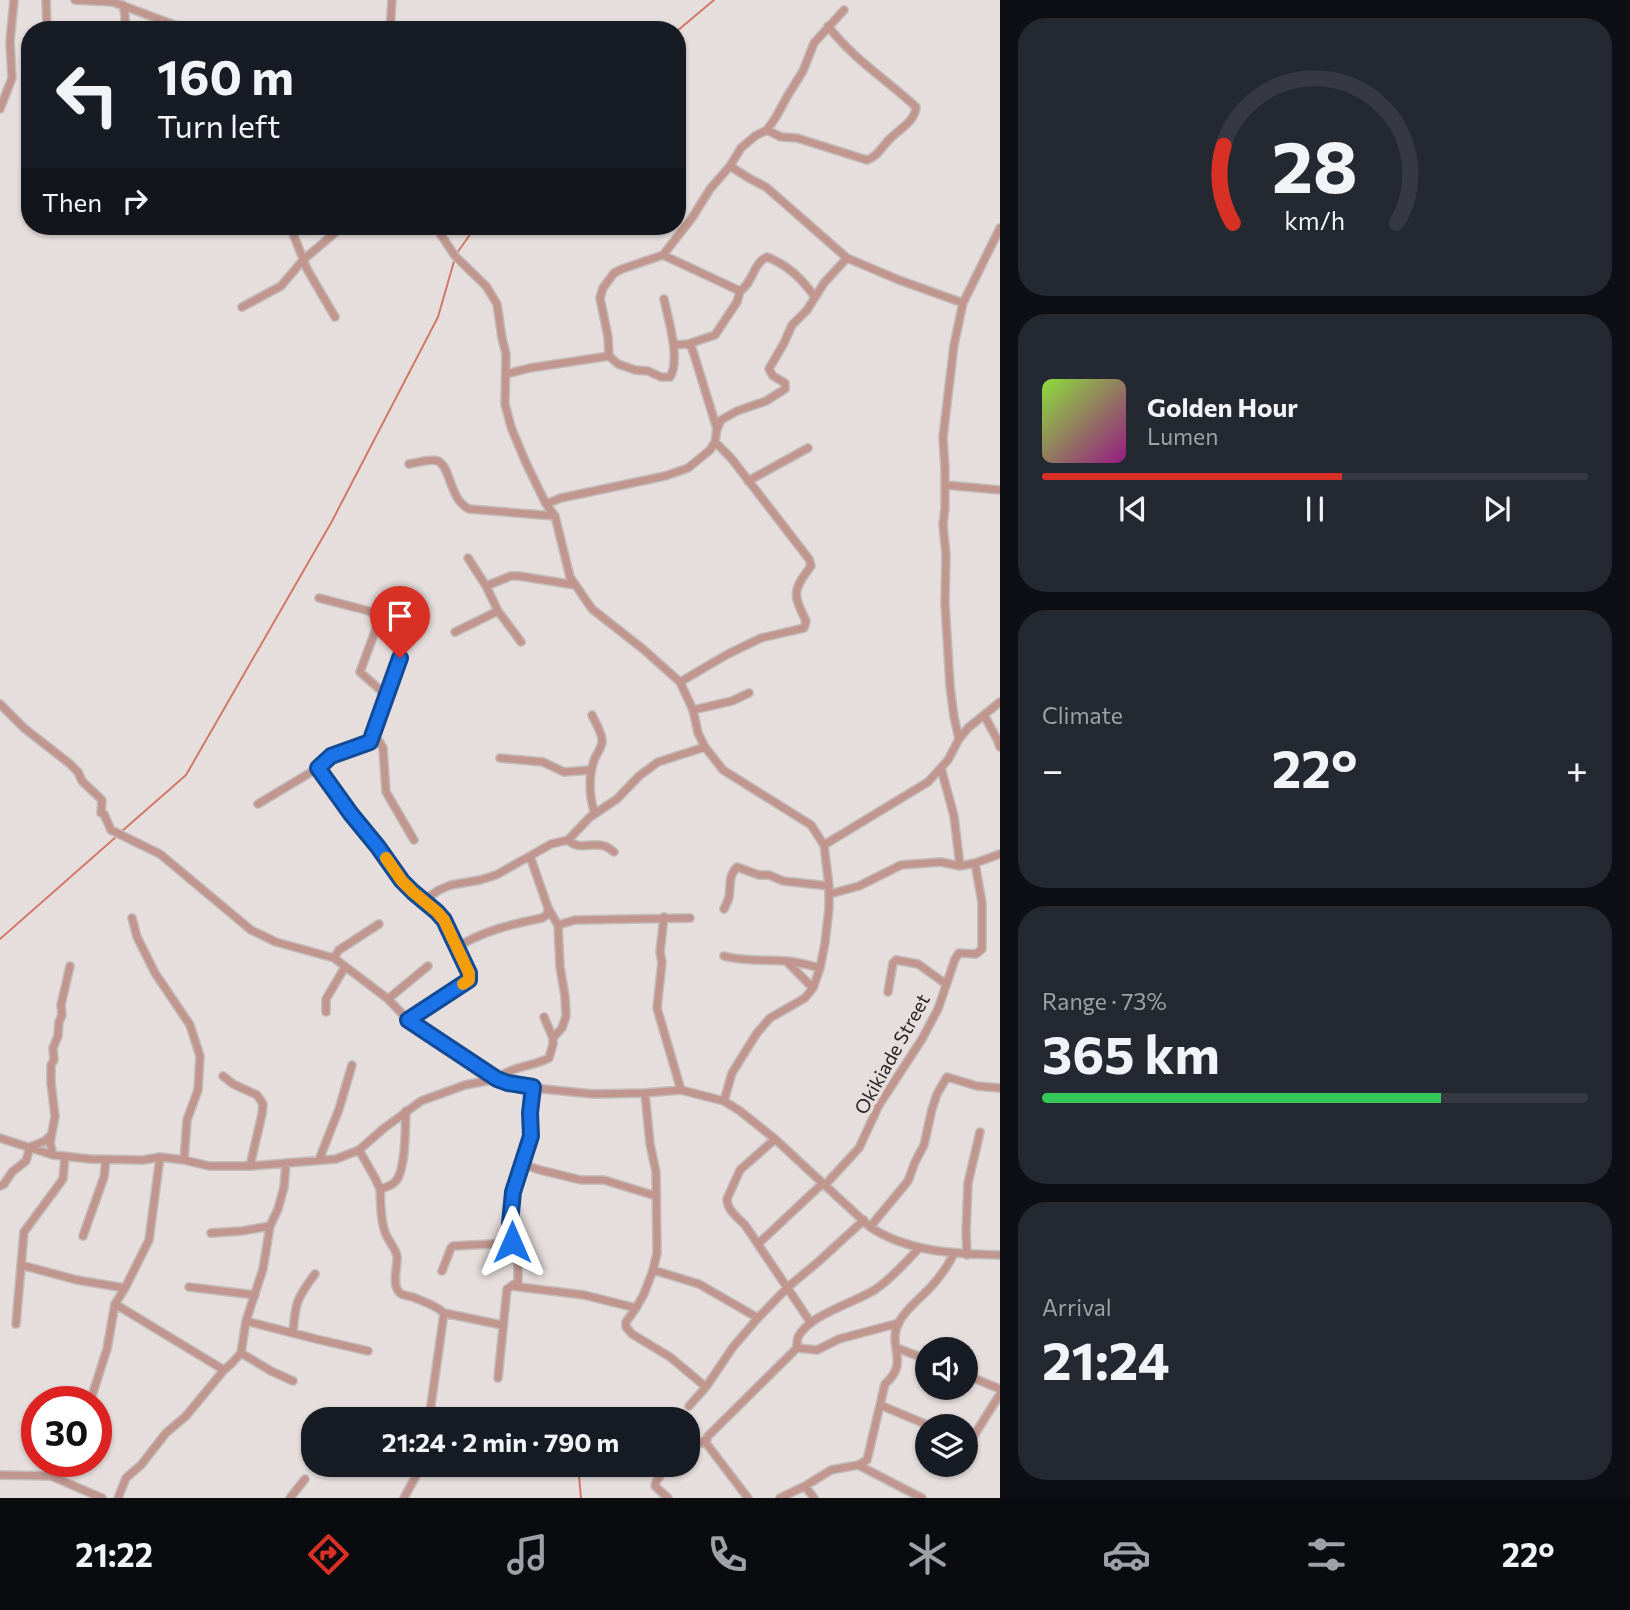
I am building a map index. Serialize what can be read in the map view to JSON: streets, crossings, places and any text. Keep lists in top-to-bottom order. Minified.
{"streets":{"street":["Okikiade Street"]},"page":{"turn":["160 m","Turn left"],"then":"Then","song":["Golden Hour","Lumen"],"tile":["Climate",["Range · 73%","365 km"],["Arrival","21:24"]],"heat":["−","22°","+"],"limit":"30","trip":"21:24 · 2 min · 790 m","tabs":["21:22","22°"],"gauge":["28","km/h"]}}
